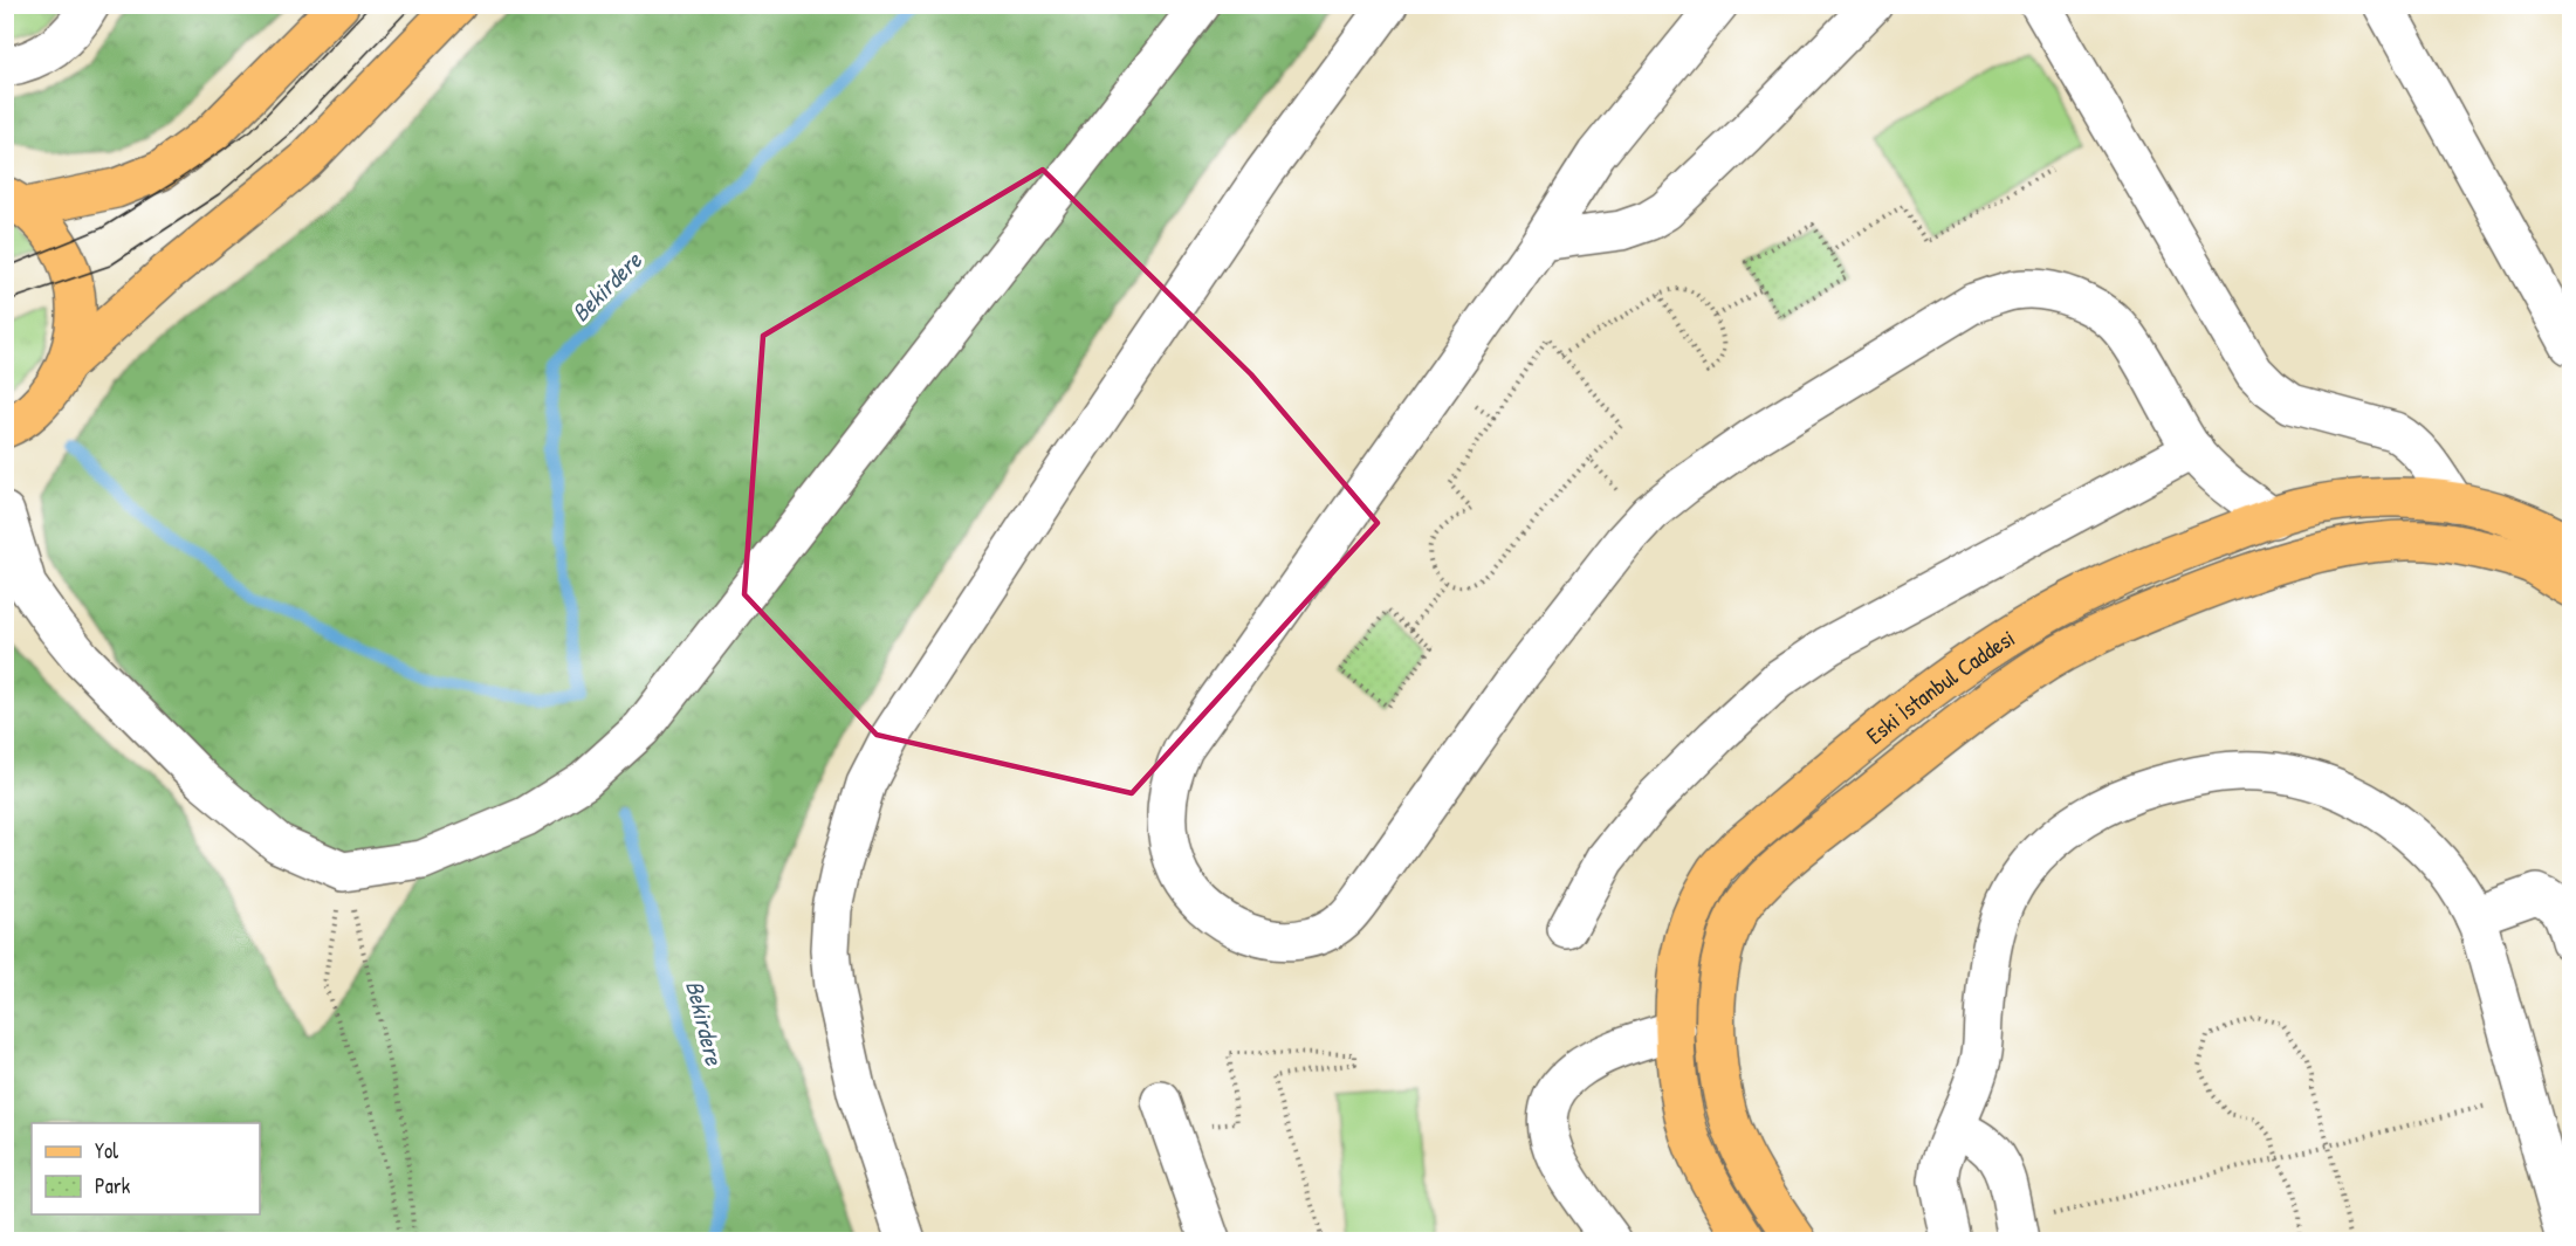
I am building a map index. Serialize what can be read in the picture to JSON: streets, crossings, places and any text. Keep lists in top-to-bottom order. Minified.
{"streets":{"main road":["Eski İstanbul Caddesi"]},"water":["Bekirdere"],"legend":["Yol","Park"]}
